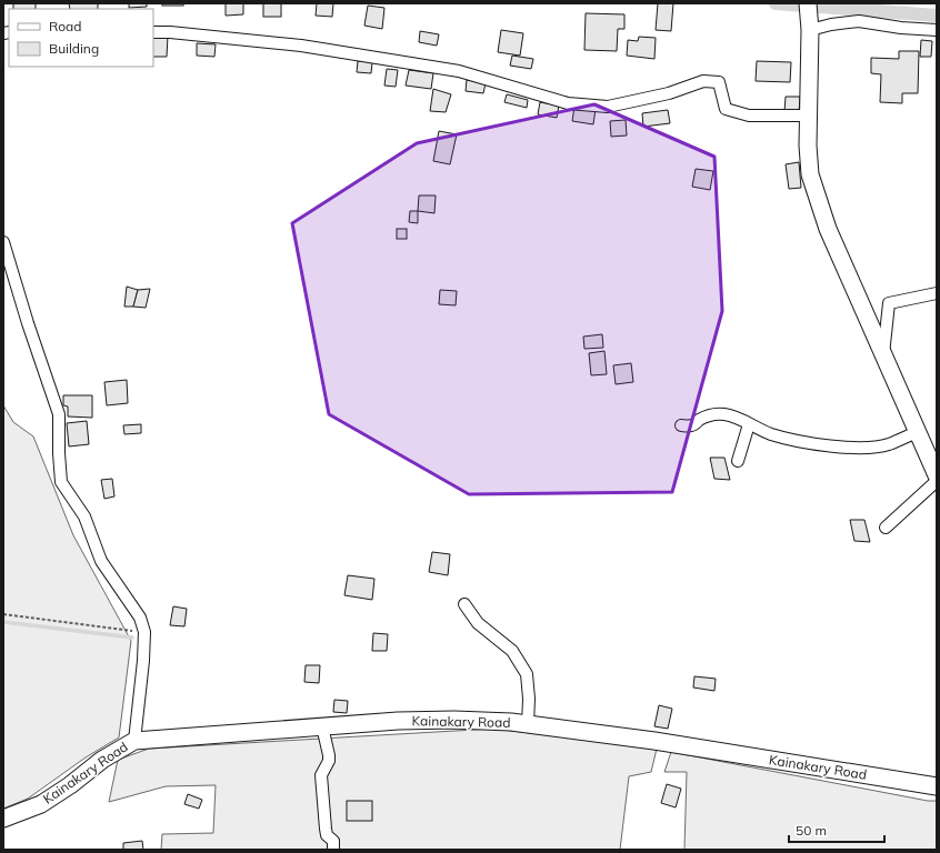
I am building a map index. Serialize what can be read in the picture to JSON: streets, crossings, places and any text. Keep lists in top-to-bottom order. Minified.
{"streets":{"main road":["Kainakary Road"]},"legend":["Road","Building"],"scale_bar":"50 m"}
